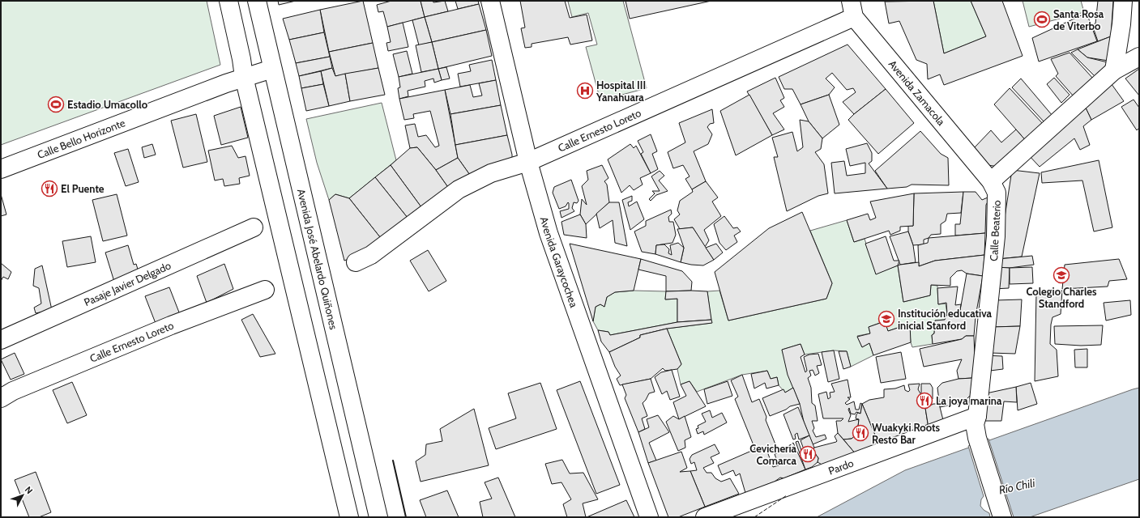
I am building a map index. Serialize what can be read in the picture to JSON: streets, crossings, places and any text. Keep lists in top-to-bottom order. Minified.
{"streets":{"street":["Avenida Zamacola","Calle Ernesto Loreto","Calle Bello Horizonte","Calle Beaterio","Avenida José Abelardo Quiñones","Avenida Garaycochea","Pasaje Javier Delgado","Pardo"]},"crossings":[["Avenida Zamacola","Calle Ernesto Loreto"],["Avenida Zamacola","Calle Beaterio"],["Calle Ernesto Loreto","Avenida Garaycochea"],["Calle Bello Horizonte","Avenida José Abelardo Quiñones"],["Calle Beaterio","Pardo"]],"water":["Río Chili"],"places":{"sports":["Santa Rosa de Viterbo","Estadio Umacollo"],"hospital":["Hospital III Yanahuara"],"restaurant":["El Puente","La joya marina","Wuakyki Roots Resto Bar","Cevichería Comarca"],"school or university":["Colegio Charles Standford","Institución educativa inicial Stanford"]},"north":"top right"}
